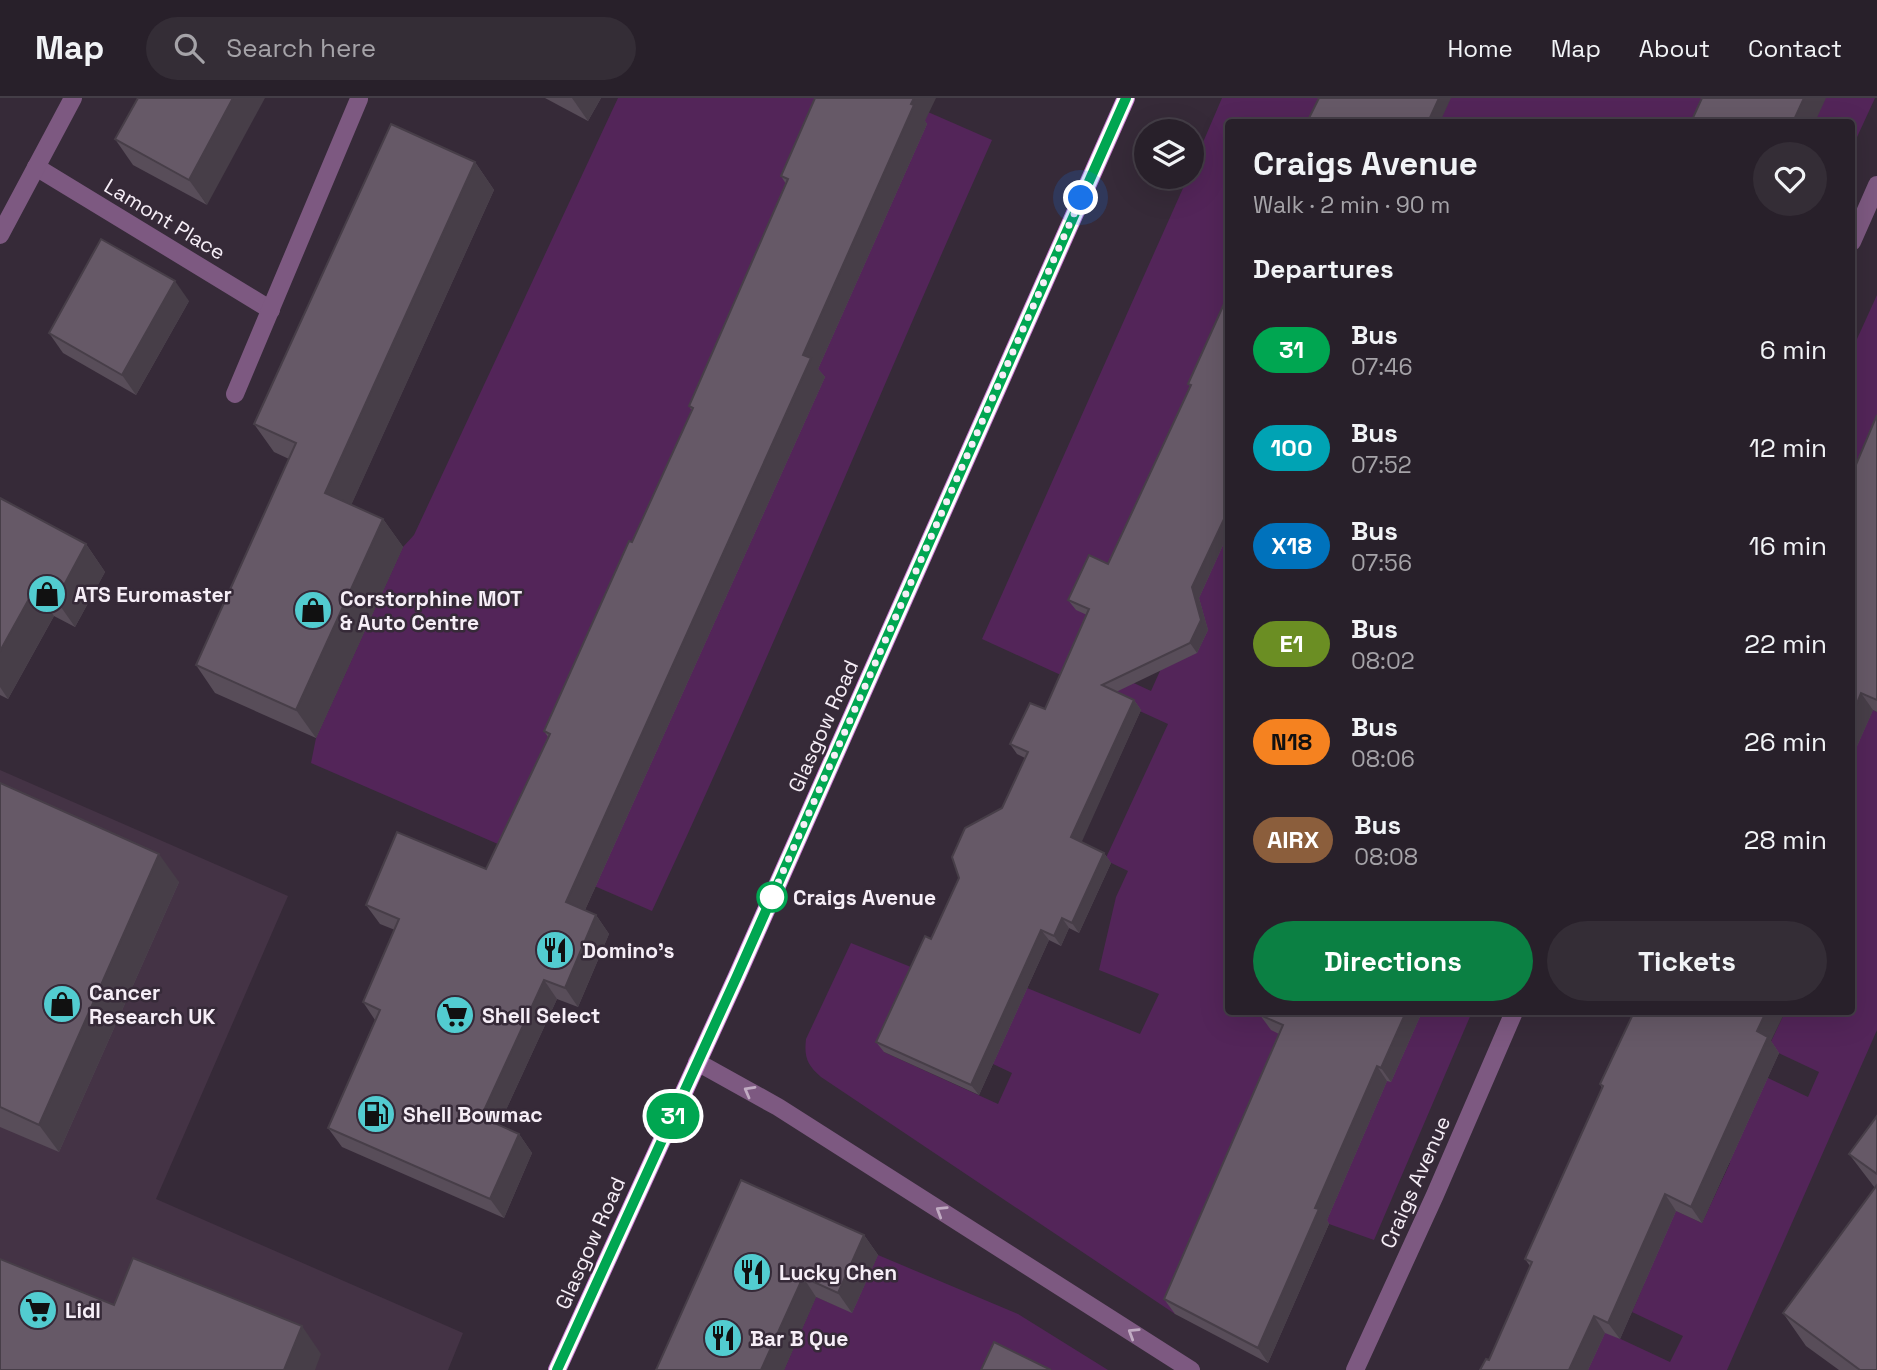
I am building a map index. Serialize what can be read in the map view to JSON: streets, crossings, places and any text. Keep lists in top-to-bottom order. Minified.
{"streets":{"main road":["Glasgow Road"],"street":["Lamont Place","Craigs Avenue"]},"places":{"shop":["ATS Euromaster","Corstorphine MOT & Auto Centre","Cancer Research UK"],"other":["Craigs Avenue"],"restaurant":["Domino's","Lucky Chen","Bar B Que"],"supermarket":["Shell Select","Lidl"],"fuel station":["Shell Bowmac"]},"lines":["bus line 31"],"page":{"header":"Map","search":"Search here","nav":["Home","Map","About","Contact"],"on_map":"31","heading":[["Craigs Avenue","Walk · 2 min · 90 m"],"Departures"],"list":[{"mark":"31","name":"Bus","note":"07:46","value":"6 min"},{"mark":"100","name":"Bus","note":"07:52","value":"12 min"},{"mark":"X18","name":"Bus","note":"07:56","value":"16 min"},{"mark":"E1","name":"Bus","note":"08:02","value":"22 min"},{"mark":"N18","name":"Bus","note":"08:06","value":"26 min"},{"mark":"AIRX","name":"Bus","note":"08:08","value":"28 min"}],"buttons":["Directions","Tickets"]}}
